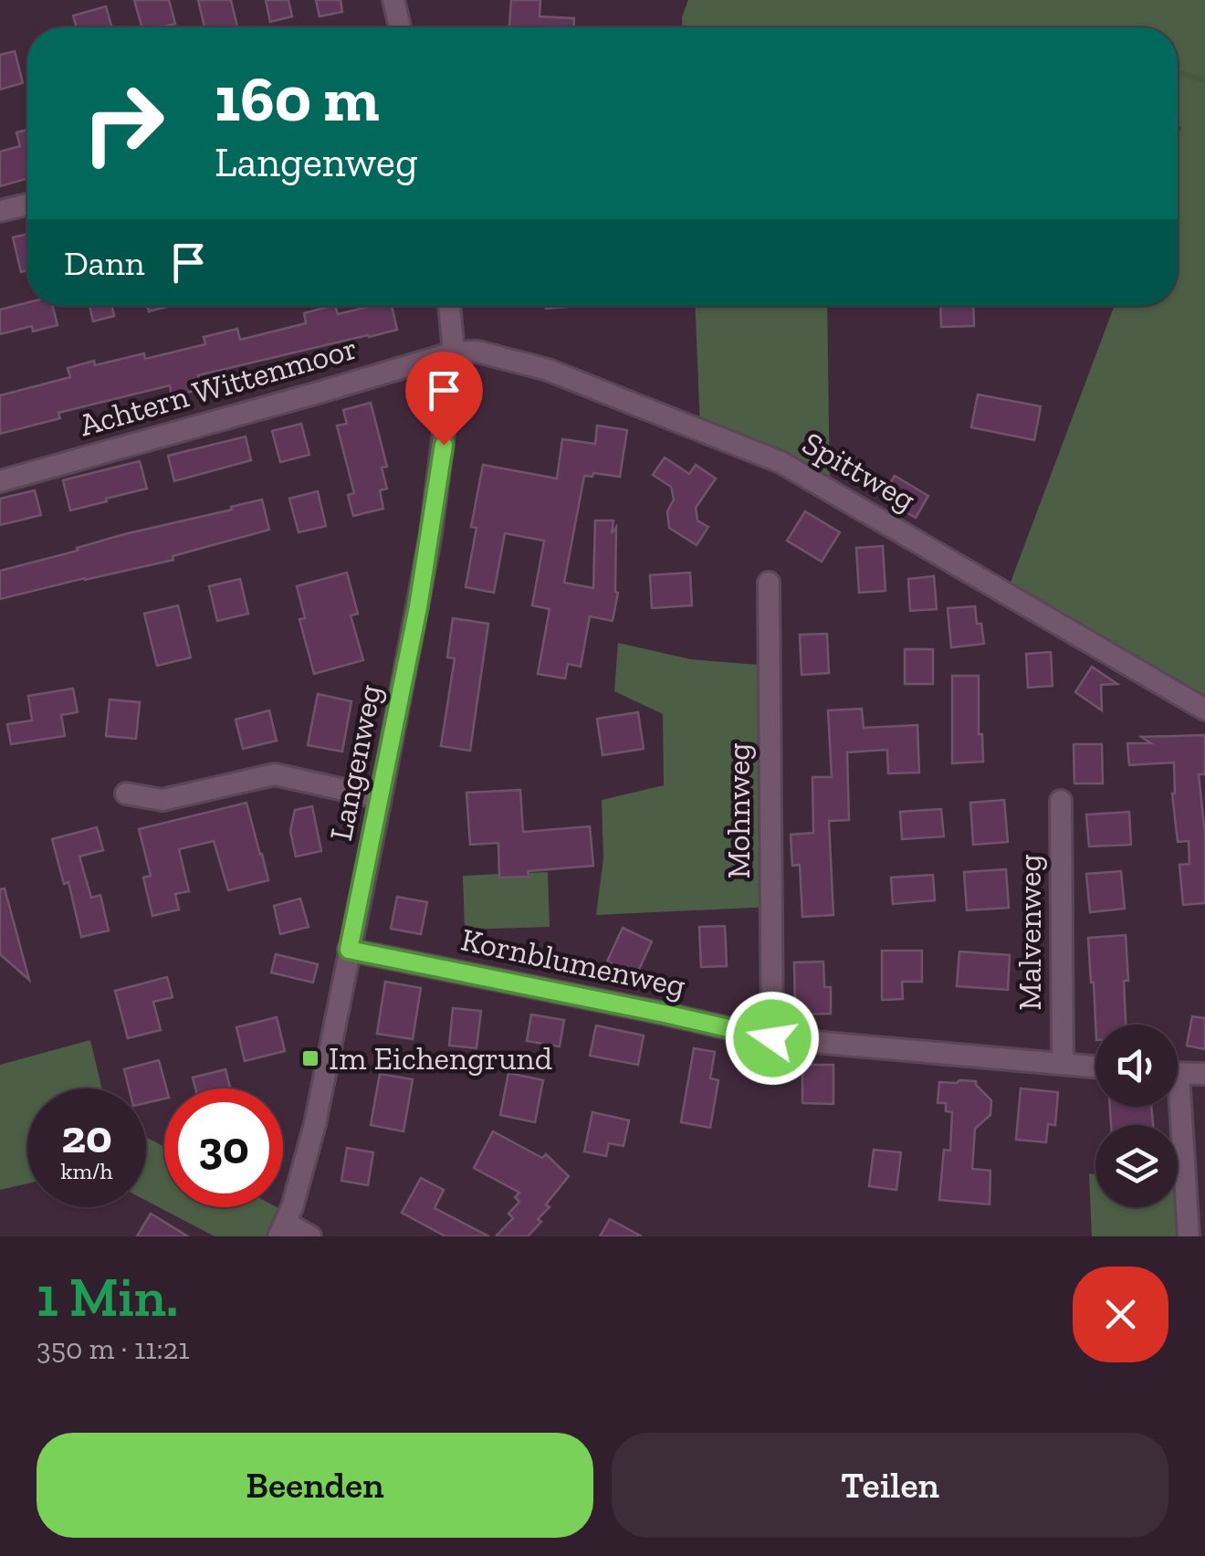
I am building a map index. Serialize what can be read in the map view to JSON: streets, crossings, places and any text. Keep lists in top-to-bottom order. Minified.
{"streets":{"street":["Achtern Wittenmoor","Spittweg","Langenweg","Mohnweg","Malvenweg","Kornblumenweg"]},"crossings":[["Achtern Wittenmoor","Spittweg"],["Achtern Wittenmoor","Langenweg"],["Spittweg","Langenweg"],["Langenweg","Kornblumenweg"],["Mohnweg","Kornblumenweg"],["Malvenweg","Kornblumenweg"]],"places":{"transit":["Im Eichengrund"]},"page":{"turn":["160 m","Langenweg"],"then":"Dann","speed":"20 km/h","limit":"30","heading":["1 Min.","350 m · 11:21"],"buttons":["Beenden","Teilen"]}}
